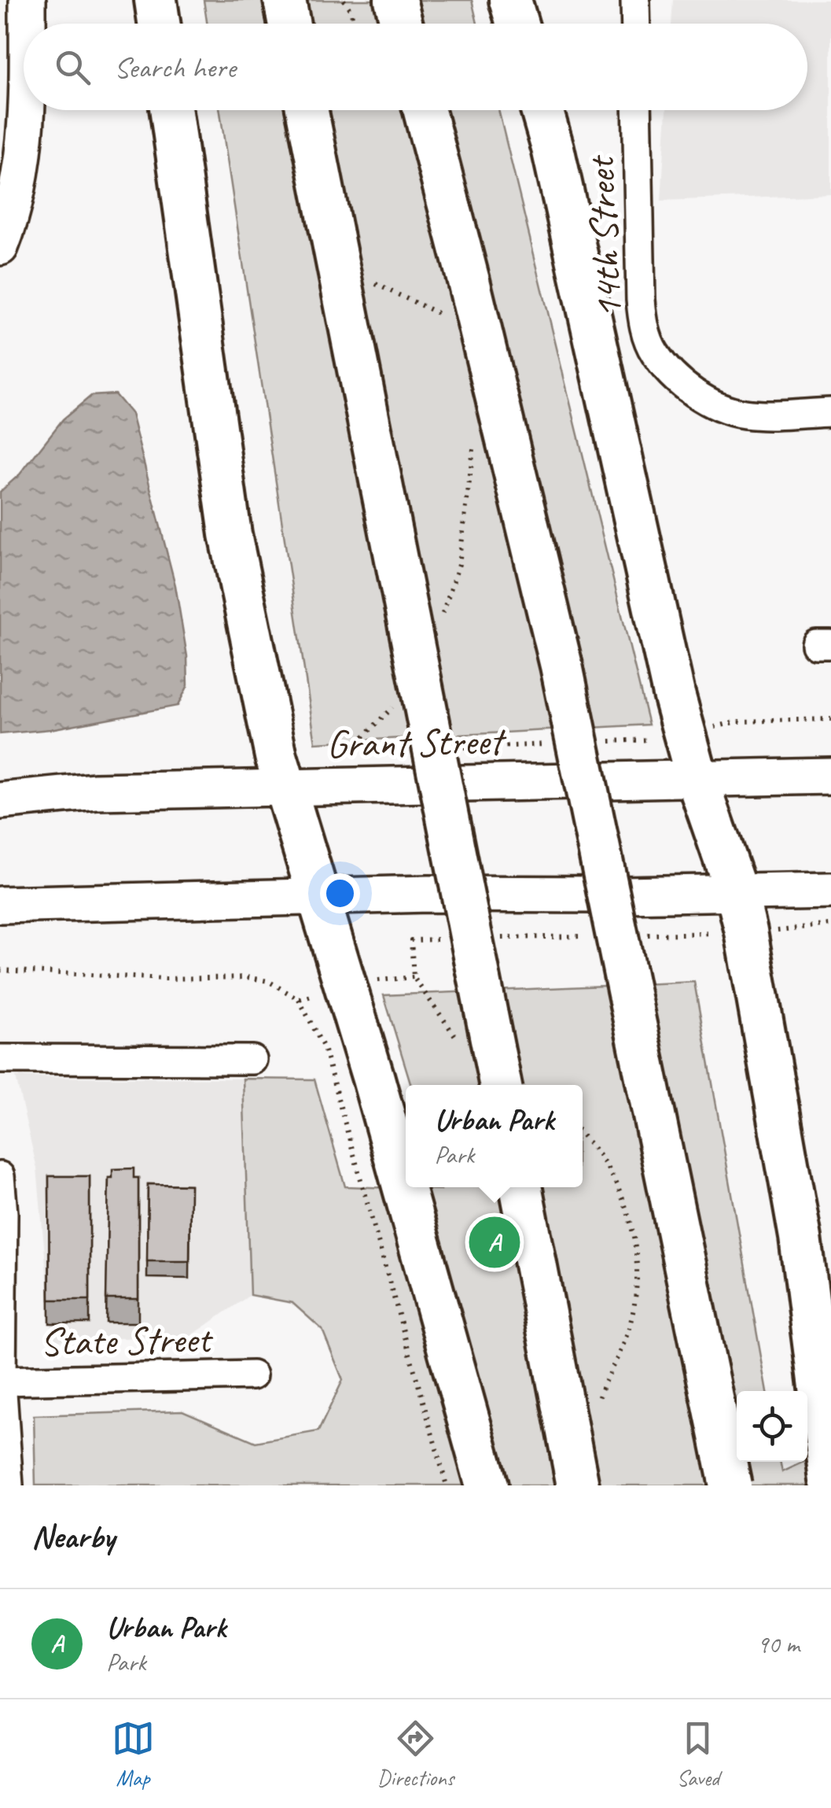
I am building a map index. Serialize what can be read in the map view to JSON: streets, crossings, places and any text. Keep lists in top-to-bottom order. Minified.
{"streets":{"main road":["Grant Street"],"street":["14th Street","State Street"]},"page":{"search":"Search here","popup":["Urban Park","Park"],"pins":"A","heading":"Nearby","list":[{"mark":"A","name":"Urban Park","note":"Park","value":"90 m"}],"nav":["Map","Directions","Saved"]}}
